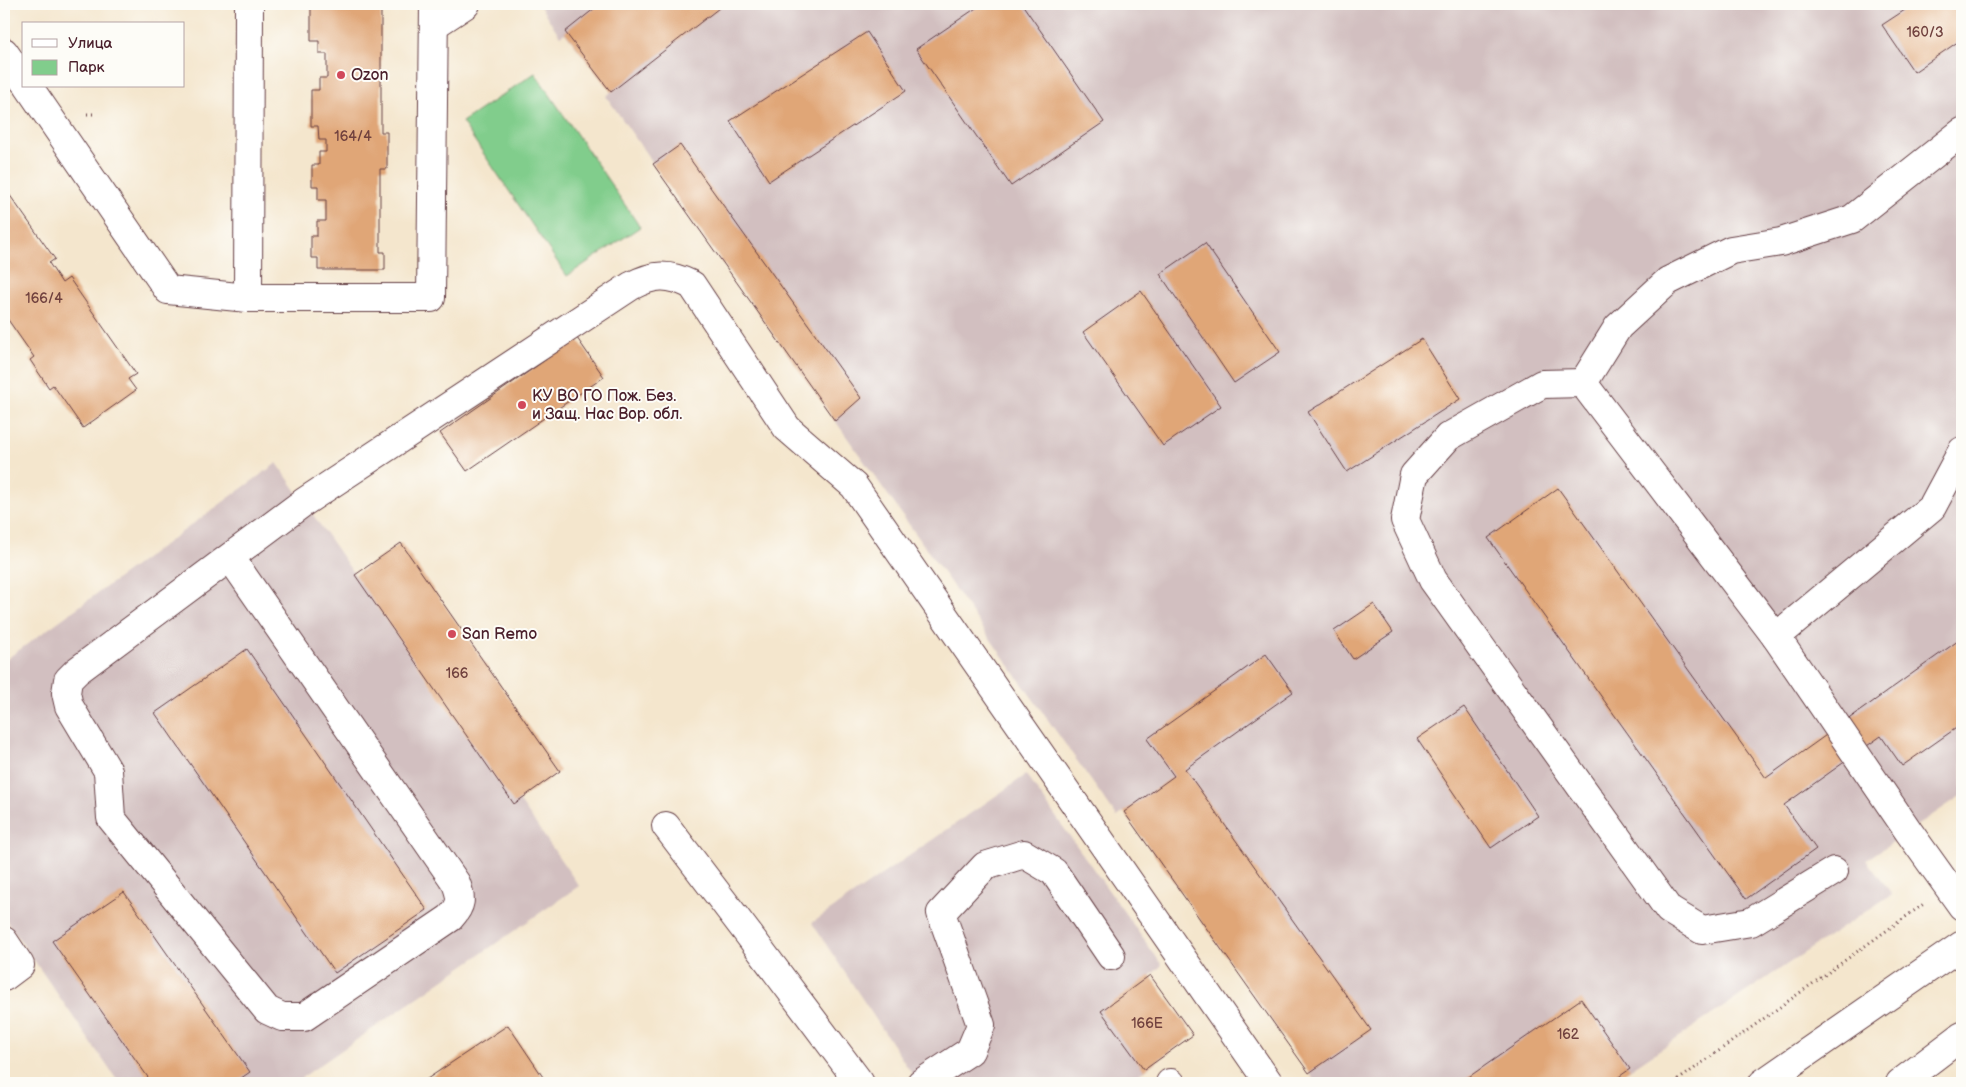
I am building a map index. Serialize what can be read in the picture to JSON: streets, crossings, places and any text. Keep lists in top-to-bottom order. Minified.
{"places":["Ozon","КУ ВО ГО Пож. Без. и Защ. Нас Вор. обл.","San Remo"],"house_numbers":["160/3","164/4","166/4","166","166Е","162"],"legend":["Улица","Парк"]}
